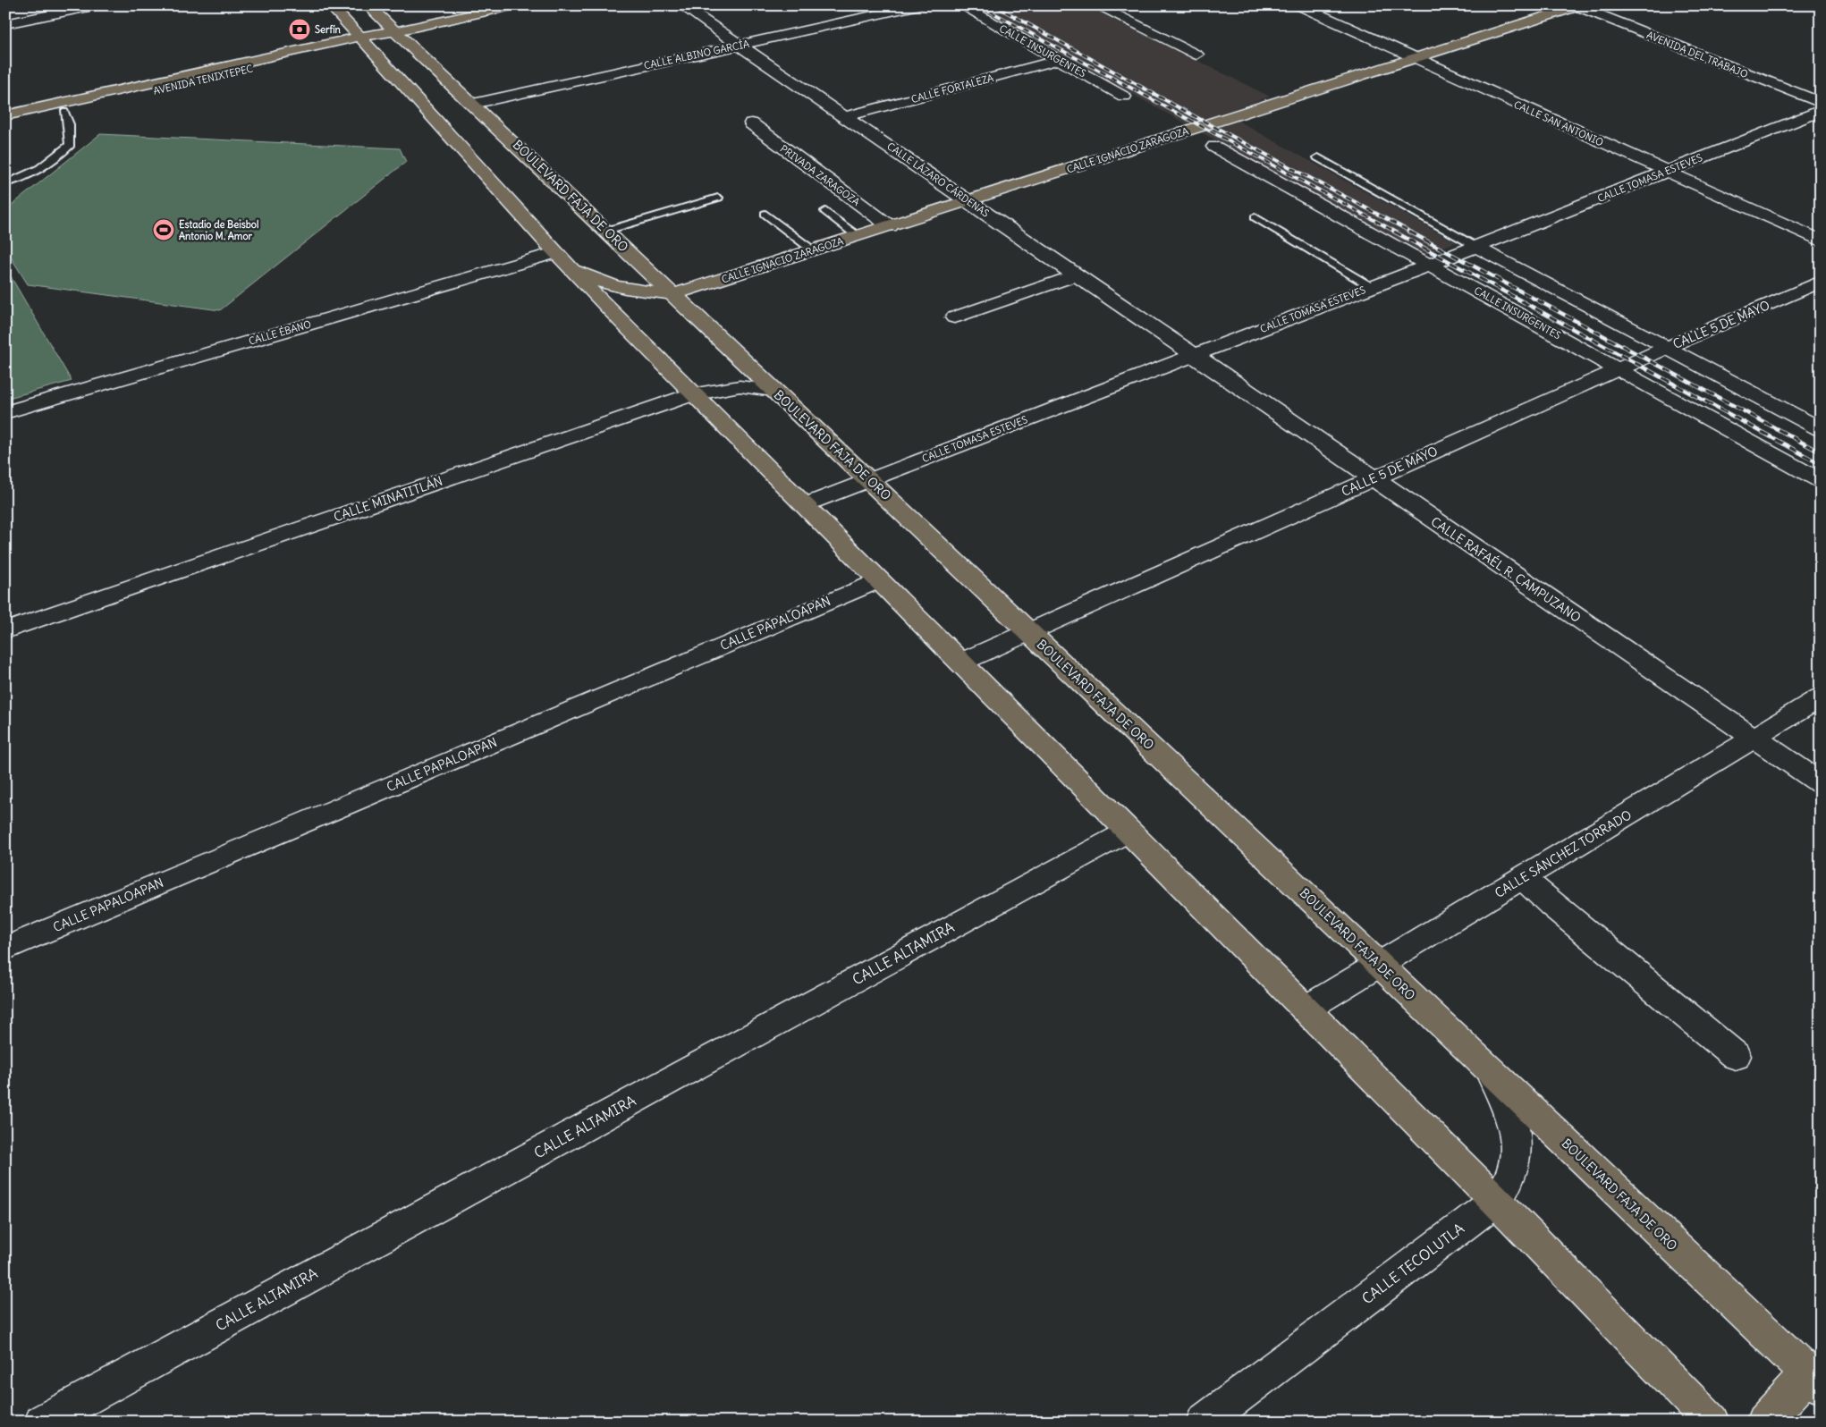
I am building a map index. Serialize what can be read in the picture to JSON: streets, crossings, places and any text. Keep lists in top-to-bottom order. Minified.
{"streets":{"main road":["AVENIDA TENIXTEPEC","CALLE IGNACIO ZARAGOZA","BOULEVARD FAJA DE ORO"],"street":["CALLE INSURGENTES","CALLE ALBINO GARCÍA","AVENIDA DEL TRABAJO","CALLE FORTALEZA","CALLE SAN ANTONIO","PRIVADA ZARAGOZA","CALLE TOMASA ESTEVES","CALLE LÁZARO CÁRDENAS","CALLE 5 DE MAYO","CALLE ÉBANO","CALLE MINATITLÁN","CALLE RAFAÉL R. CAMPUZANO","CALLE PAPALOAPAN","CALLE SÁNCHEZ TORRADO","CALLE ALTAMIRA","CALLE TECOLUTLA"]},"crossings":[["CALLE INSURGENTES","CALLE FORTALEZA"],["CALLE INSURGENTES","CALLE TOMASA ESTEVES"],["CALLE INSURGENTES","CALLE 5 DE MAYO"],["CALLE ALBINO GARCÍA","CALLE LÁZARO CÁRDENAS"],["CALLE ALBINO GARCÍA","BOULEVARD FAJA DE ORO"],["AVENIDA DEL TRABAJO","CALLE IGNACIO ZARAGOZA"],["AVENIDA TENIXTEPEC","BOULEVARD FAJA DE ORO"],["CALLE FORTALEZA","CALLE LÁZARO CÁRDENAS"],["CALLE SAN ANTONIO","CALLE IGNACIO ZARAGOZA"],["CALLE SAN ANTONIO","CALLE TOMASA ESTEVES"],["CALLE IGNACIO ZARAGOZA","PRIVADA ZARAGOZA"],["CALLE IGNACIO ZARAGOZA","CALLE LÁZARO CÁRDENAS"],["CALLE IGNACIO ZARAGOZA","BOULEVARD FAJA DE ORO"],["CALLE TOMASA ESTEVES","CALLE LÁZARO CÁRDENAS"],["CALLE TOMASA ESTEVES","BOULEVARD FAJA DE ORO"],["CALLE TOMASA ESTEVES","CALLE RAFAÉL R. CAMPUZANO"],["CALLE LÁZARO CÁRDENAS","CALLE RAFAÉL R. CAMPUZANO"],["BOULEVARD FAJA DE ORO","CALLE 5 DE MAYO"],["BOULEVARD FAJA DE ORO","CALLE MINATITLÁN"],["BOULEVARD FAJA DE ORO","CALLE SÁNCHEZ TORRADO"],["BOULEVARD FAJA DE ORO","CALLE TECOLUTLA"],["CALLE 5 DE MAYO","CALLE RAFAÉL R. CAMPUZANO"],["CALLE RAFAÉL R. CAMPUZANO","CALLE SÁNCHEZ TORRADO"]],"places":{"bank":["Serfín"],"sports":["Estadio de Beisbol Antonio M. Amor"]}}
